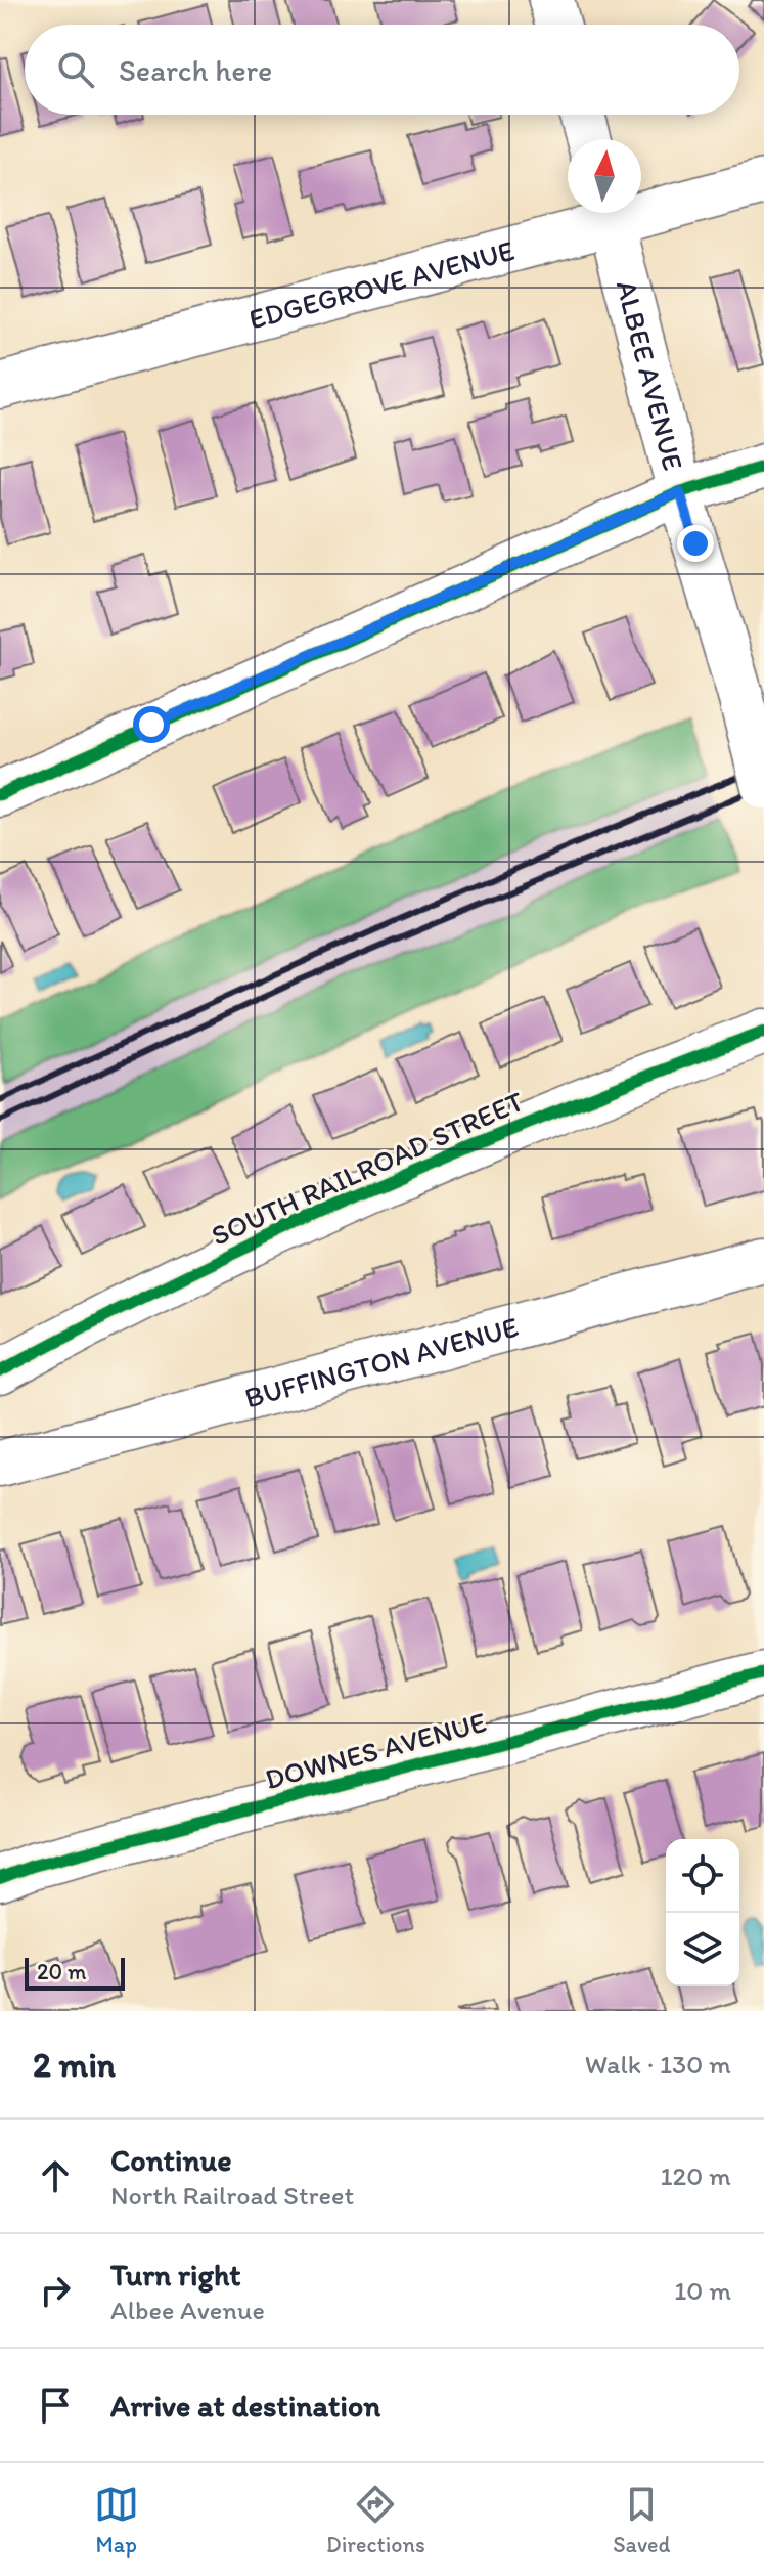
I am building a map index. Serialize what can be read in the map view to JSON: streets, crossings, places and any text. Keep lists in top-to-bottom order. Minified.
{"streets":{"street":["EDGEGROVE AVENUE","ALBEE AVENUE","SOUTH RAILROAD STREET","BUFFINGTON AVENUE","DOWNES AVENUE"]},"crossings":[["EDGEGROVE AVENUE","ALBEE AVENUE"]],"scale_bar":"20 m","north":"top","page":{"search":"Search here","scale":"20 m","heading":["2 min","Walk · 130 m"],"list":[["Continue","North Railroad Street","120 m"],["Turn right","Albee Avenue","10 m"],"Arrive at destination"],"nav":["Map","Directions","Saved"]}}
